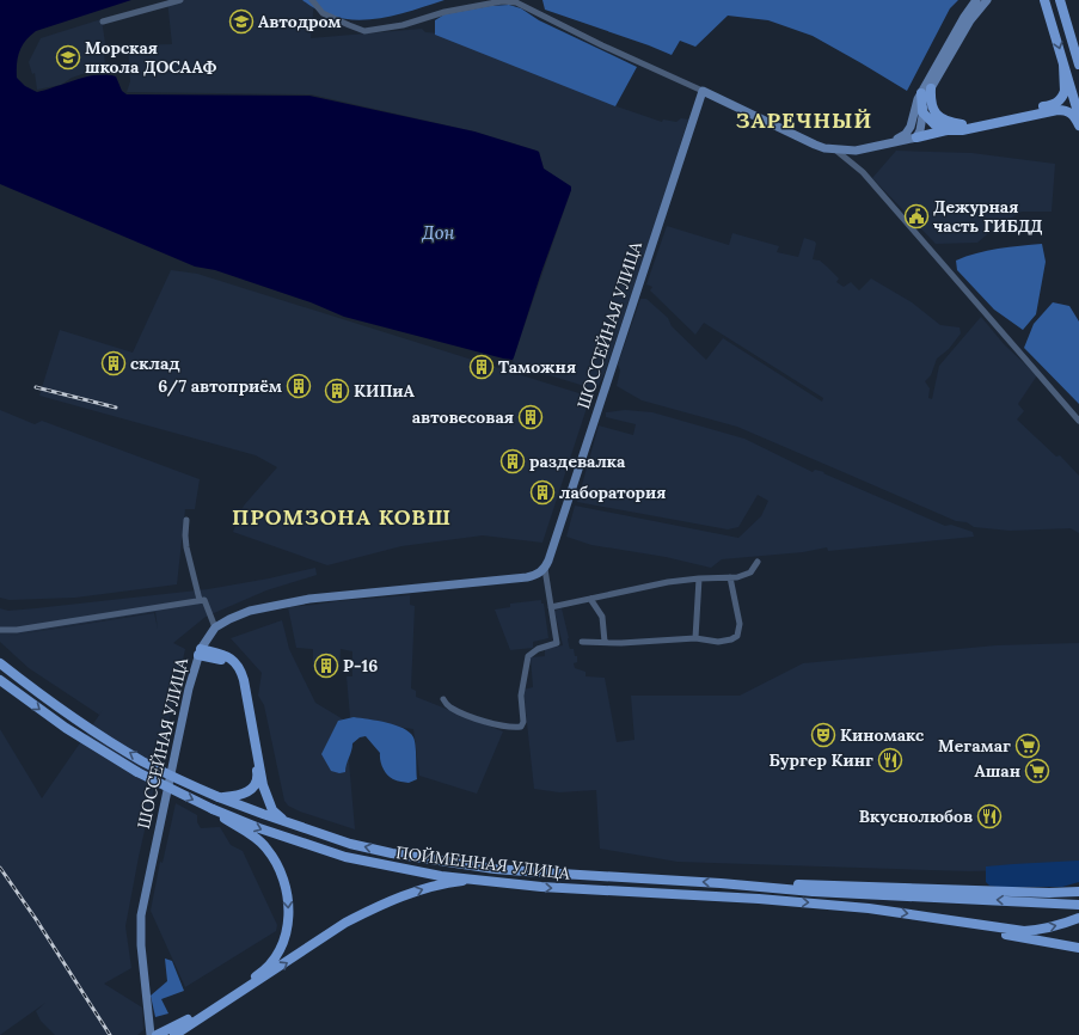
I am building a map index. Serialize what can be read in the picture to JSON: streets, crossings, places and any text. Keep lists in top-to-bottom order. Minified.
{"streets":{"main road":["ШОССЕЙНАЯ УЛИЦА","ПОЙМЕННАЯ УЛИЦА"]},"districts":["ЗАРЕЧНЫЙ","ПРОМЗОНА КОВШ"],"water":["Дон"],"places":{"school or university":["Автодром","Морская школа ДОСААФ"],"public building":["Дежурная часть ГИБДД"],"building":["склад","Таможня","6/7 автоприём","КИПиА","автовесовая","раздевалка","лаборатория","Р-16"],"theatre":["Киномакс"],"supermarket":["Мегамаг","Ашан"],"restaurant":["Бургер Кинг","Вкуснолюбов"]}}
